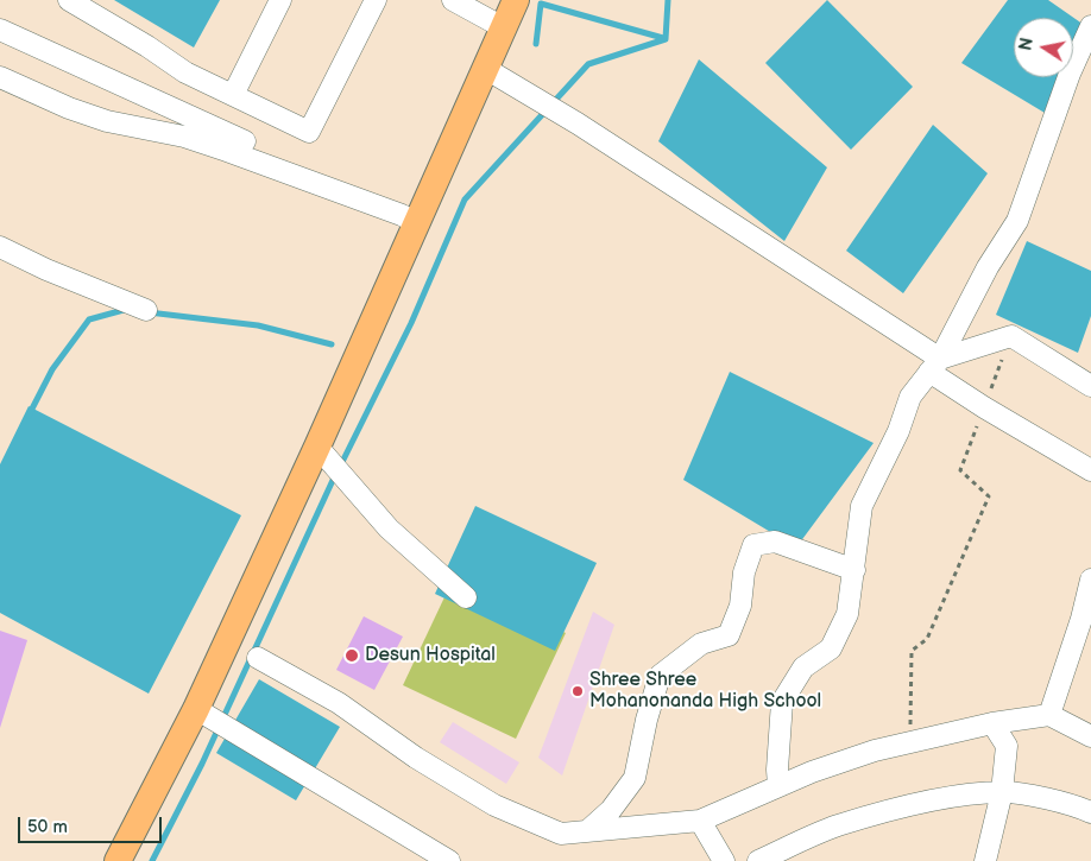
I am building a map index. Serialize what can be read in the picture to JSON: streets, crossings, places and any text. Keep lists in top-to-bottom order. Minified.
{"places":["Desun Hospital","Shree Shree Mohanonanda High School"],"scale_bar":"50 m","north":"left"}
